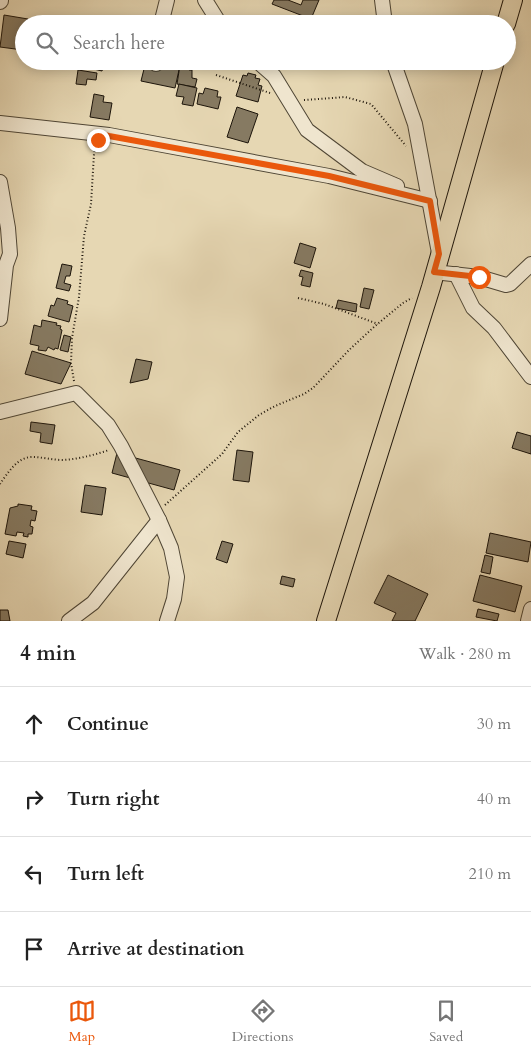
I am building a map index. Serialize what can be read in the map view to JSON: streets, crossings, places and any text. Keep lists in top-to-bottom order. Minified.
{"page":{"search":"Search here","heading":["4 min","Walk · 280 m"],"list":[["Continue","30 m"],["Turn right","40 m"],["Turn left","210 m"],"Arrive at destination"],"nav":["Map","Directions","Saved"]}}
